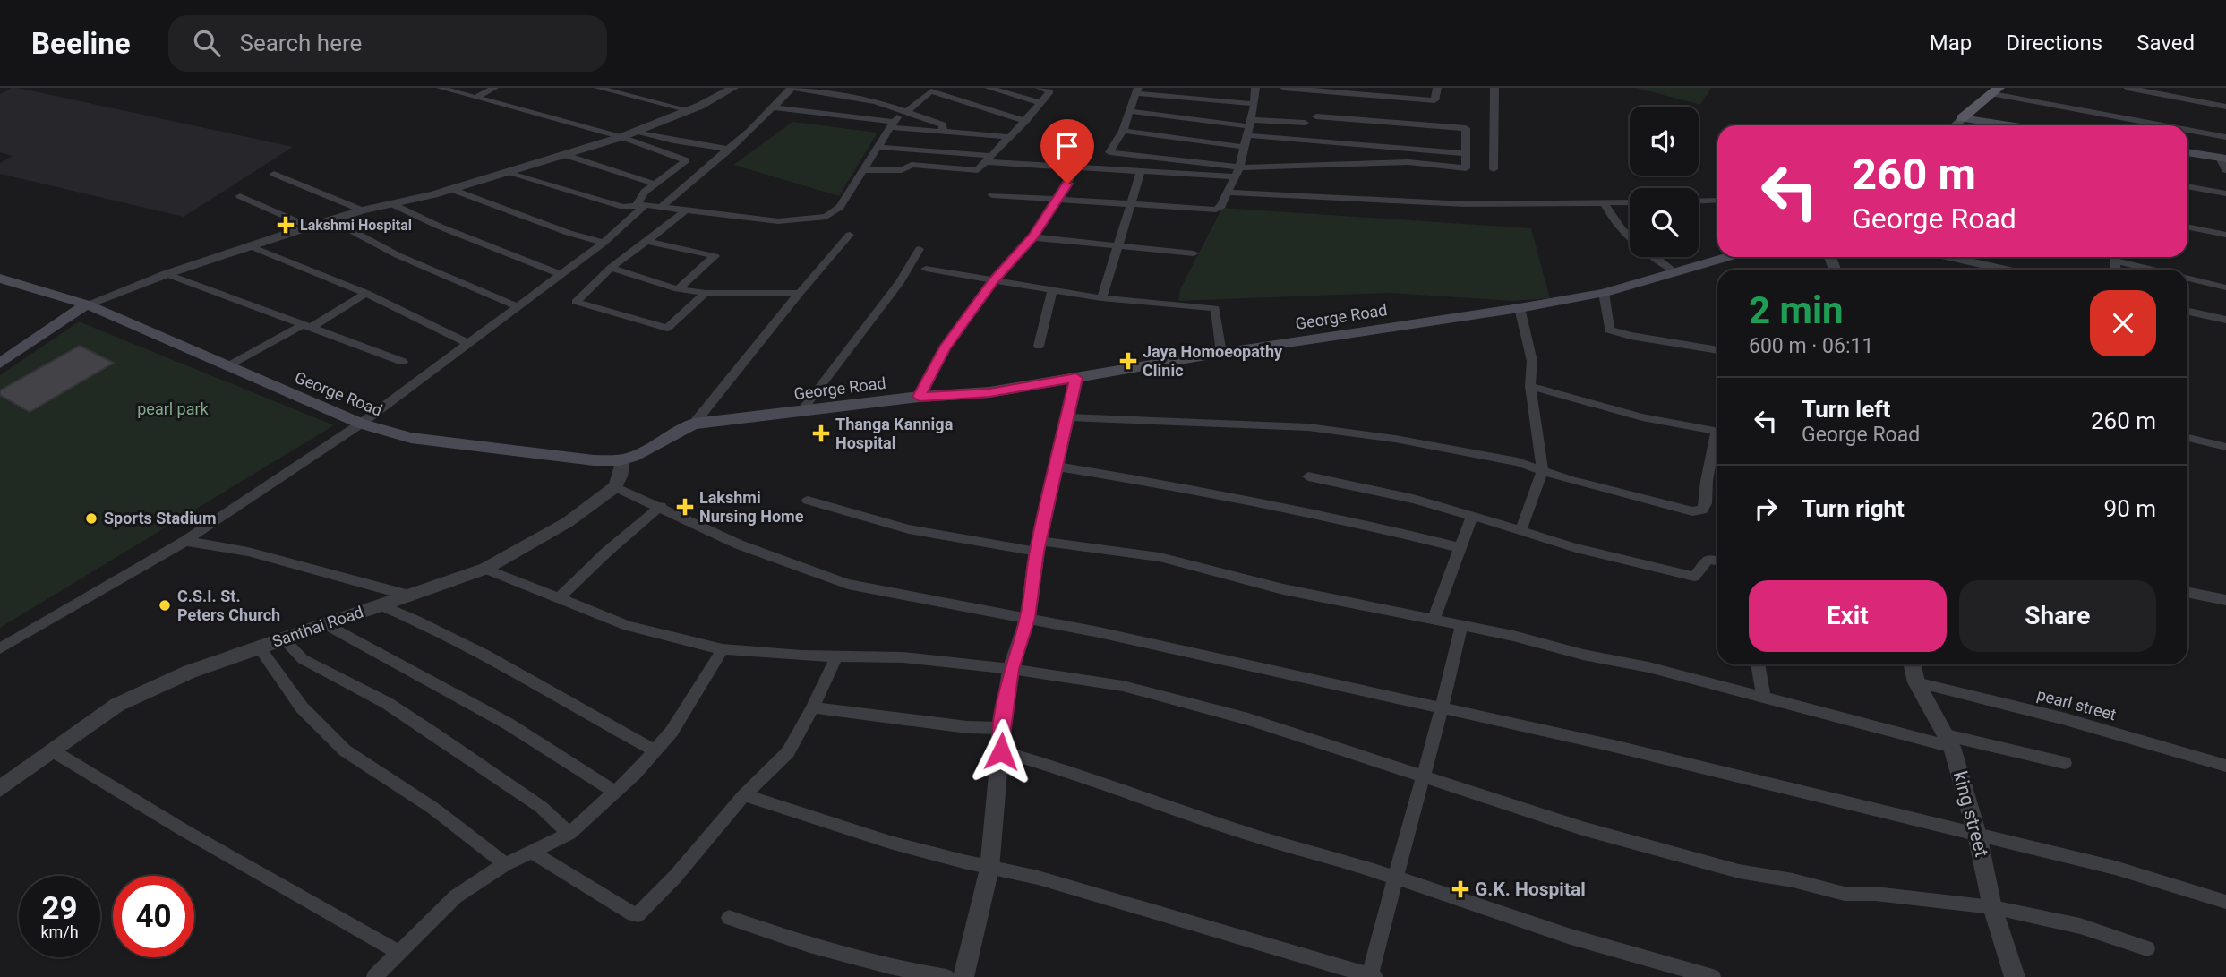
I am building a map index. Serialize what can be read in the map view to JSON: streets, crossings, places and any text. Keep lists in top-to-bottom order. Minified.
{"streets":{"main road":["George Road"],"street":["Santhai Road","pearl street","king street"]},"crossings":[["pearl street","king street"]],"parks":["pearl park"],"places":{"health":["Lakshmi Hospital","Jaya Homoeopathy Clinic","Thanga Kanniga Hospital","Lakshmi Nursing Home","G.K. Hospital"],"other":["Sports Stadium","C.S.I. St. Peters Church"]},"page":{"header":"Beeline","search":"Search here","nav":["Map","Directions","Saved"],"turn":["260 m","George Road"],"heading":["2 min","600 m · 06:11"],"list":[{"name":"Turn left","note":"George Road","value":"260 m"},{"name":"Turn right","value":"90 m"}],"buttons":["Exit","Share"],"speed":"29 km/h","limit":"40"}}
